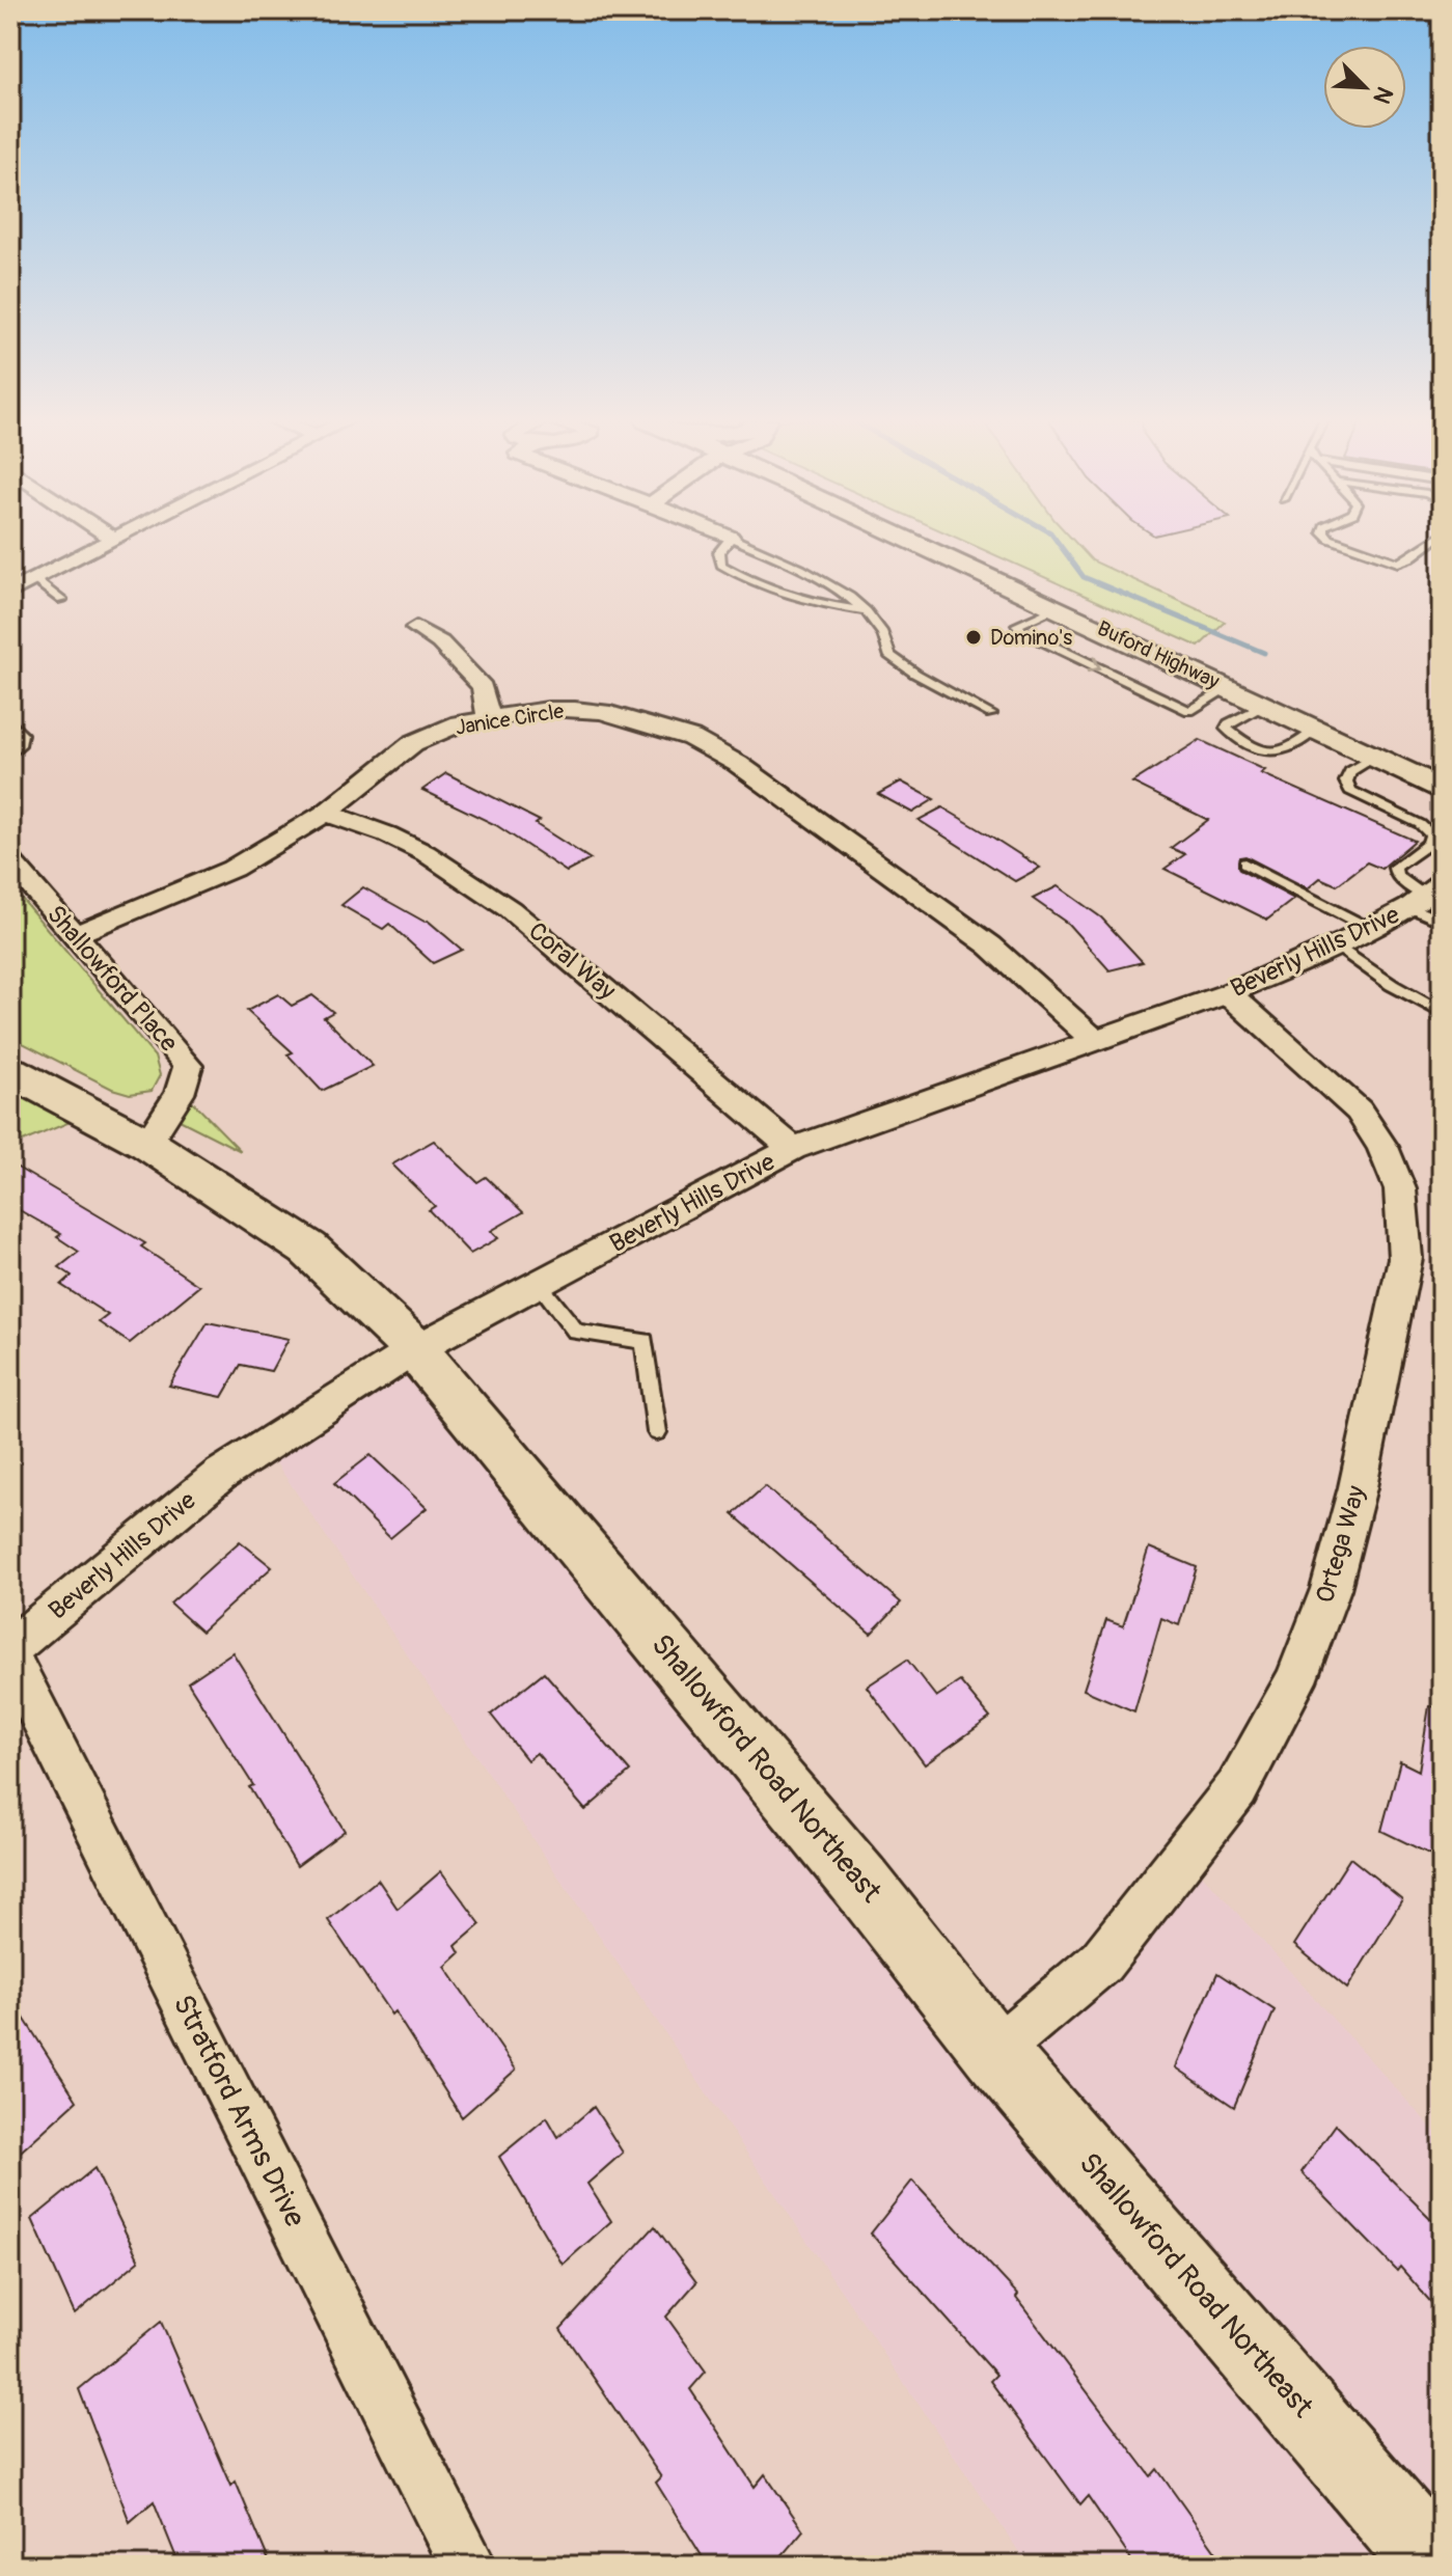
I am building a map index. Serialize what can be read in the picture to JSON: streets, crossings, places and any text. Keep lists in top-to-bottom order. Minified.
{"streets":{"main road":["Buford Highway","Shallowford Road Northeast"],"street":["Janice Circle","Beverly Hills Drive","Coral Way","Shallowford Place","Ortega Way","Stratford Arms Drive"]},"crossings":[["Janice Circle","Beverly Hills Drive"],["Janice Circle","Coral Way"],["Janice Circle","Shallowford Place"],["Beverly Hills Drive","Coral Way"],["Beverly Hills Drive","Ortega Way"],["Beverly Hills Drive","Shallowford Road Northeast"],["Shallowford Place","Shallowford Road Northeast"],["Ortega Way","Shallowford Road Northeast"]],"places":["Domino's"],"north":"bottom right"}
